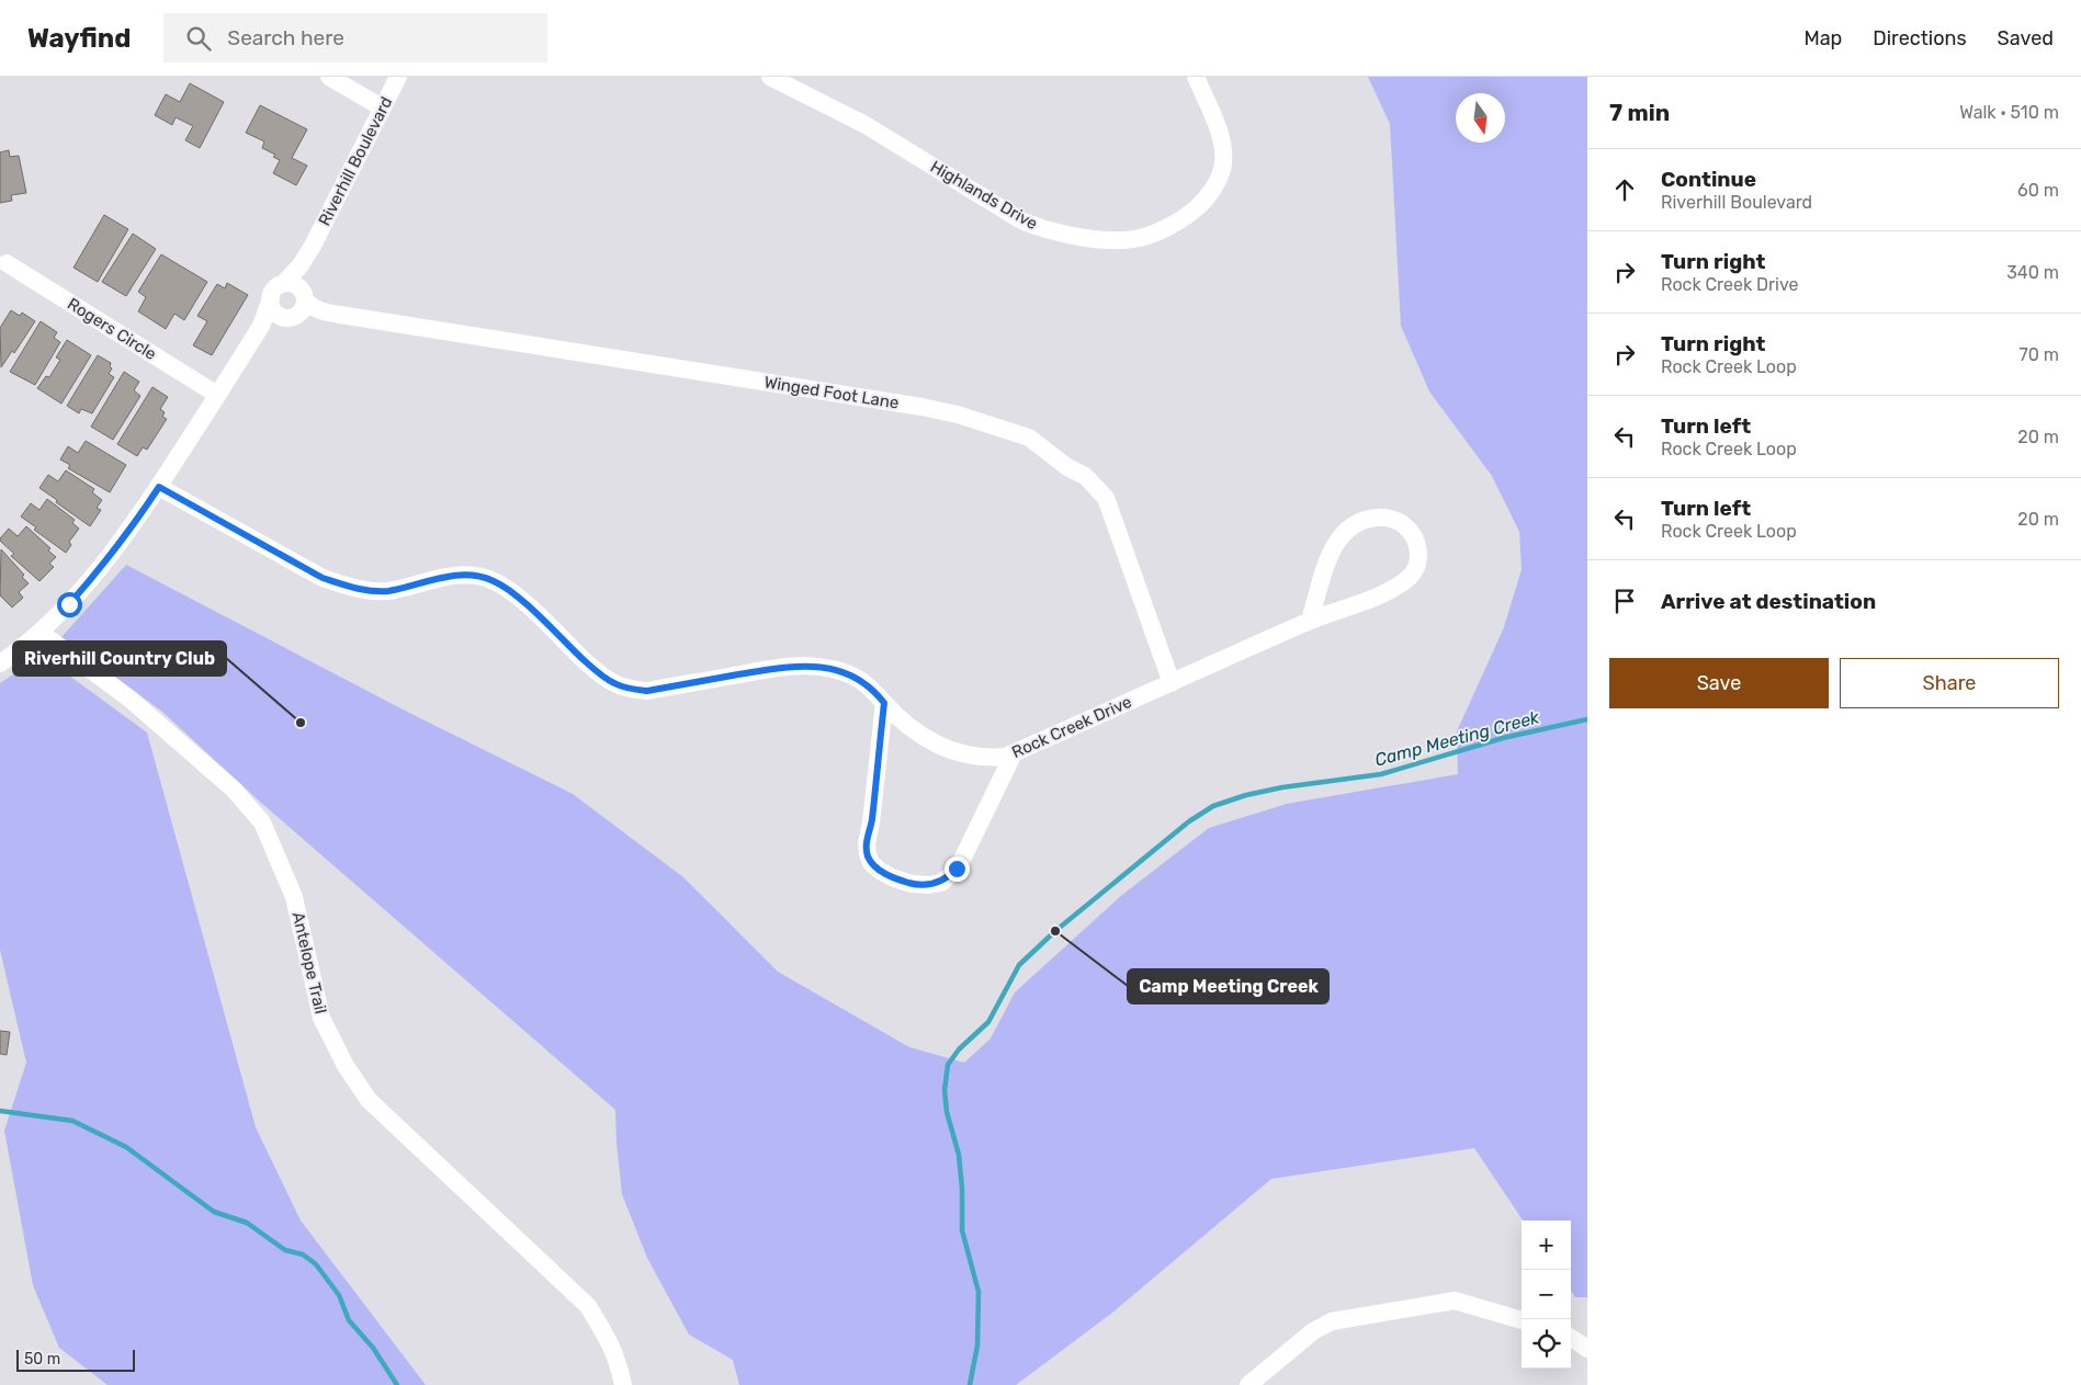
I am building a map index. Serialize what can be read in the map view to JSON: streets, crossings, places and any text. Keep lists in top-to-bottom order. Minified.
{"streets":{"street":["Riverhill Boulevard","Highlands Drive","Rogers Circle","Winged Foot Lane","Rock Creek Drive","Antelope Trail"]},"crossings":[["Riverhill Boulevard","Rogers Circle"],["Riverhill Boulevard","Winged Foot Lane"],["Riverhill Boulevard","Rock Creek Drive"],["Riverhill Boulevard","Antelope Trail"],["Winged Foot Lane","Rock Creek Drive"]],"water":["Camp Meeting Creek"],"places":["Riverhill Country Club","Camp Meeting Creek"],"scale_bar":"50 m","north":"bottom","page":{"header":"Wayfind","search":"Search here","nav":["Map","Directions","Saved"],"heading":["7 min","Walk · 510 m"],"list":[["Continue","Riverhill Boulevard","60 m"],["Turn right","Rock Creek Drive","340 m"],["Turn right","Rock Creek Loop","70 m"],["Turn left","Rock Creek Loop","20 m"],["Turn left","Rock Creek Loop","20 m"],"Arrive at destination"],"buttons":["Save","Share"],"map_buttons":["+","−"],"scale":"50 m"}}
